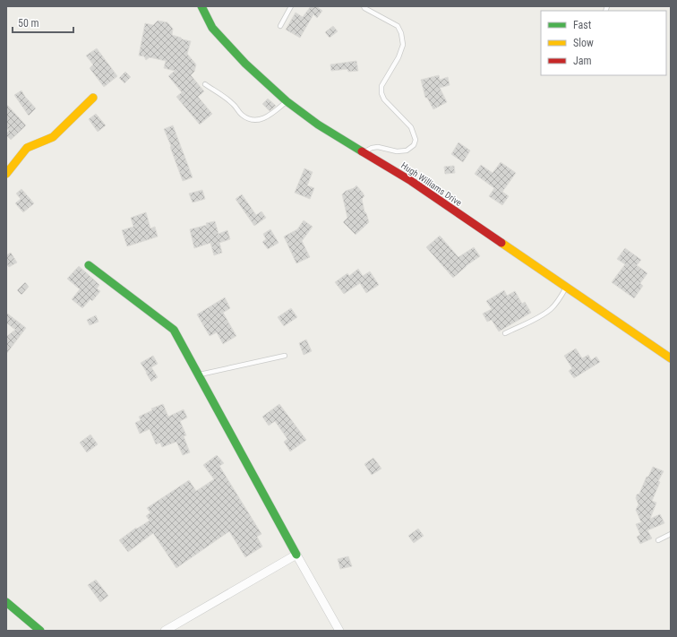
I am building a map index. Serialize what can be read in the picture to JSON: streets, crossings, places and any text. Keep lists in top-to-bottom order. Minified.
{"streets":{"street":["Hugh Williams Drive"]},"legend":["Fast","Slow","Jam"],"scale_bar":"50 m"}
